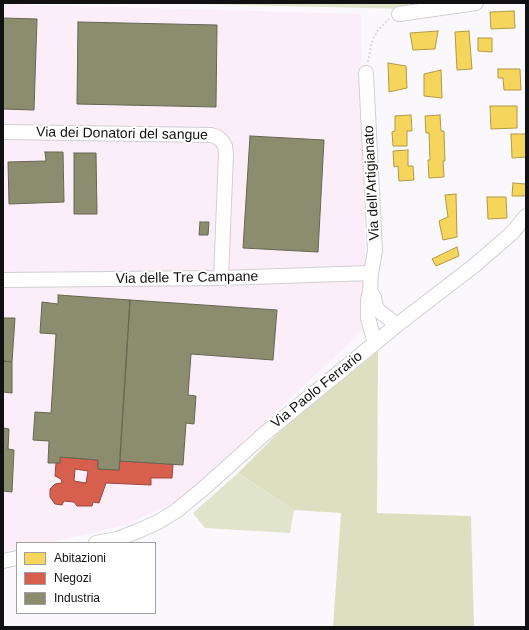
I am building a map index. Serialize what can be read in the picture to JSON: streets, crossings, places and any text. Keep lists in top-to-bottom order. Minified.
{"streets":{"street":["Via dei Donatori del sangue","Via dell'Artigianato","Via delle Tre Campane","Via Paolo Ferrario"]},"crossings":[["Via dei Donatori del sangue","Via delle Tre Campane"],["Via dell'Artigianato","Via delle Tre Campane"],["Via dell'Artigianato","Via Paolo Ferrario"]],"legend":["Abitazioni","Negozi","Industria"]}
